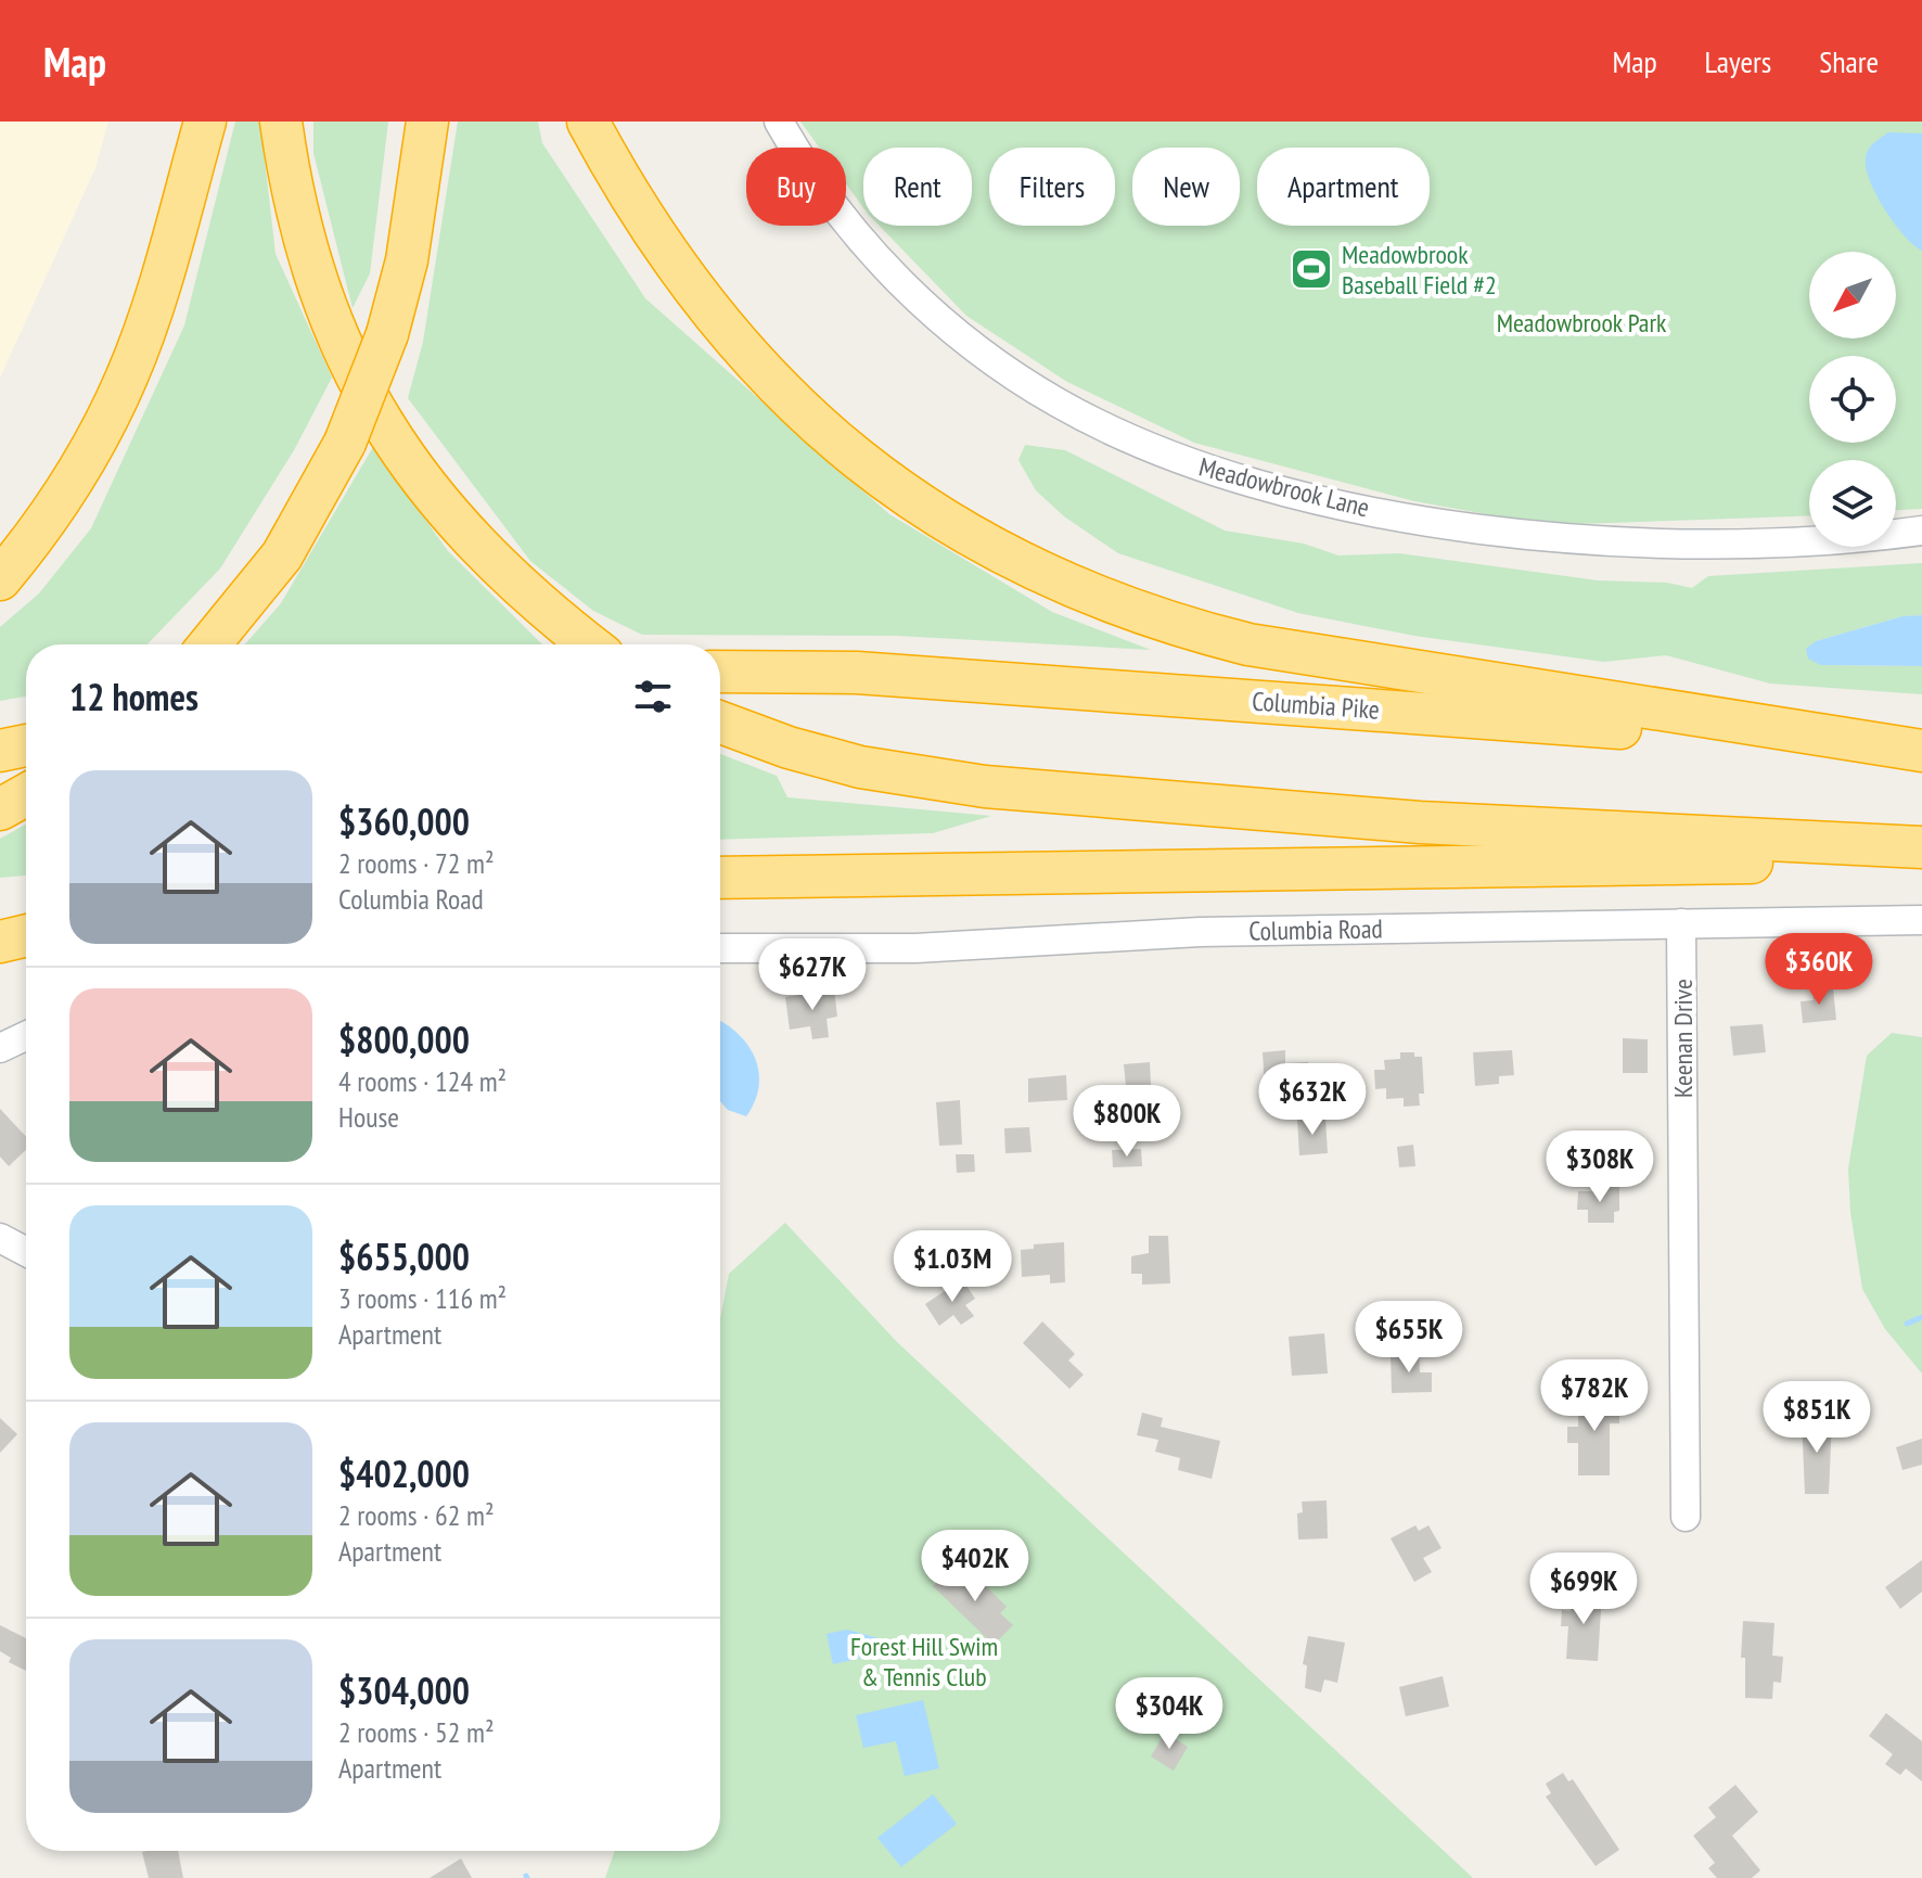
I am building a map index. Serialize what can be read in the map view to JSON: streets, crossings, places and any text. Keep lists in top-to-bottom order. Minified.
{"streets":{"highway":["Columbia Pike"],"street":["Meadowbrook Lane","Columbia Road","Keenan Drive"]},"crossings":[["Columbia Road","Keenan Drive"]],"parks":["Meadowbrook Park","Forest Hill Swim & Tennis Club"],"places":{"sports":["Meadowbrook Baseball Field #2"]},"north":"bottom left","page":{"header":"Map","nav":["Map","Layers","Share"],"chip":["Buy","Rent","Filters","New","Apartment"],"heading":"12 homes","list":[{"name":"$360,000","note":"2 rooms · 72 m² · Columbia Road"},{"name":"$800,000","note":"4 rooms · 124 m² · House"},{"name":"$655,000","note":"3 rooms · 116 m² · Apartment"},{"name":"$402,000","note":"2 rooms · 62 m² · Apartment"},{"name":"$304,000","note":"2 rooms · 52 m² · Apartment"}],"price":["$360K","$627K","$632K","$800K","$308K","$1.03M","$655K","$782K","$851K","$402K","$699K","$304K"]}}
